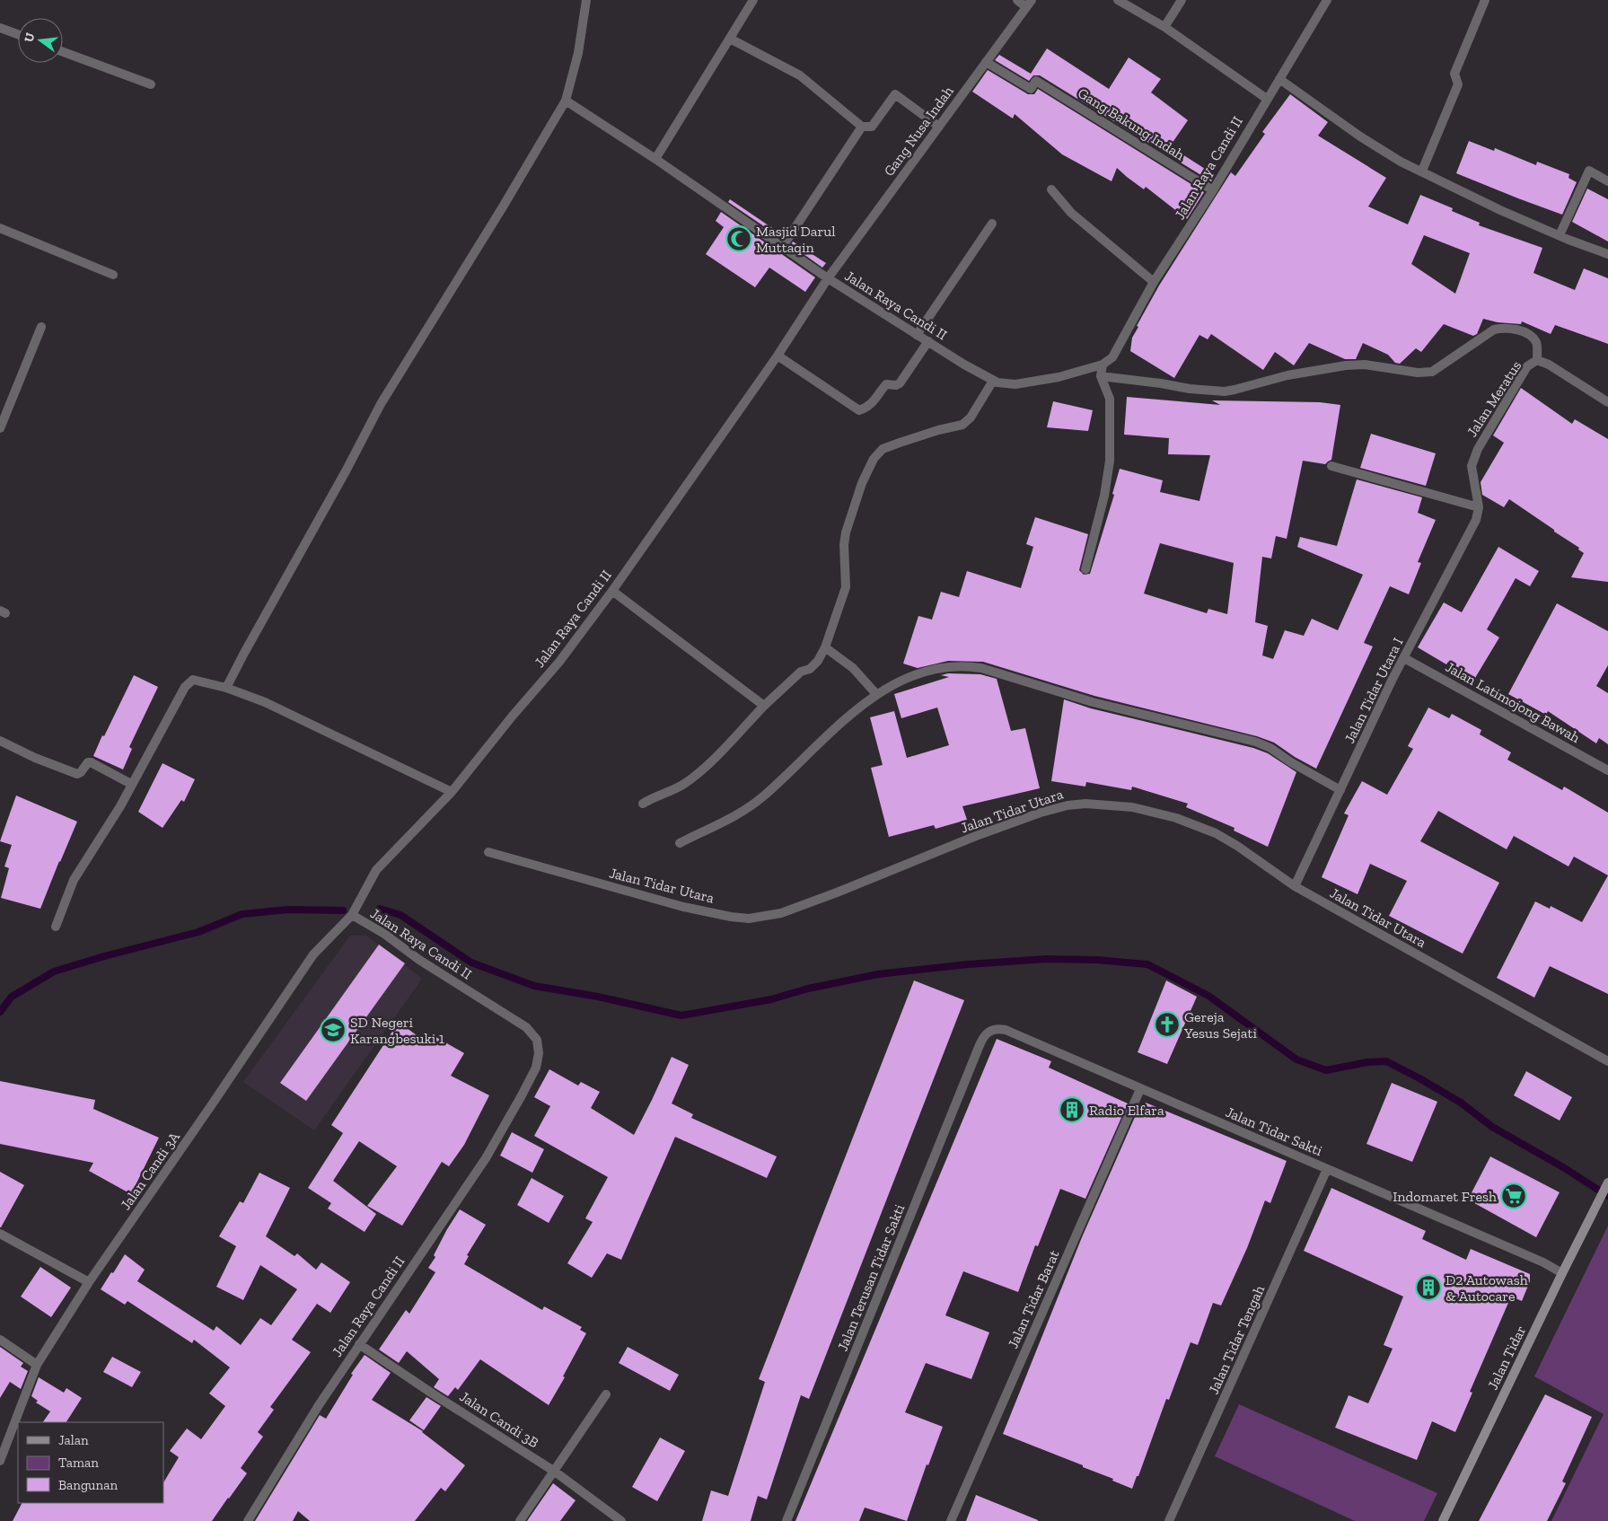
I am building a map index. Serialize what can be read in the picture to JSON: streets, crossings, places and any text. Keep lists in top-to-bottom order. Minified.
{"streets":{"main road":["Jalan Tidar"],"street":["Gang Bakung Indah","Gang Nusa Indah","Jalan Raya Candi II","Jalan Meratus","Jalan Tidar Utara I","Jalan Latimojong Bawah","Jalan Tidar Utara","Jalan Tidar Sakti","Jalan Candi 3A","Jalan Terusan Tidar Sakti","Jalan Tidar Barat","Jalan Tidar Tengah","Jalan Candi 3B"]},"crossings":[["Gang Bakung Indah","Gang Nusa Indah"],["Gang Bakung Indah","Jalan Raya Candi II"],["Gang Nusa Indah","Jalan Raya Candi II"],["Jalan Raya Candi II","Jalan Candi 3A"],["Jalan Raya Candi II","Jalan Candi 3B"],["Jalan Meratus","Jalan Tidar Utara I"],["Jalan Tidar Utara I","Jalan Latimojong Bawah"],["Jalan Tidar Utara I","Jalan Tidar Utara"],["Jalan Tidar Sakti","Jalan Terusan Tidar Sakti"],["Jalan Tidar Sakti","Jalan Tidar Barat"],["Jalan Tidar Sakti","Jalan Tidar Tengah"],["Jalan Tidar Sakti","Jalan Tidar"]],"places":{"mosque":["Masjid Darul Muttaqin"],"church":["Gereja Yesus Sejati"],"school or university":["SD Negeri Karangbesuki 1"],"building":["Radio Elfara","D2 Autowash & Autocare"],"supermarket":["Indomaret Fresh"]},"legend":["Jalan","Taman","Bangunan"],"north":"left"}
